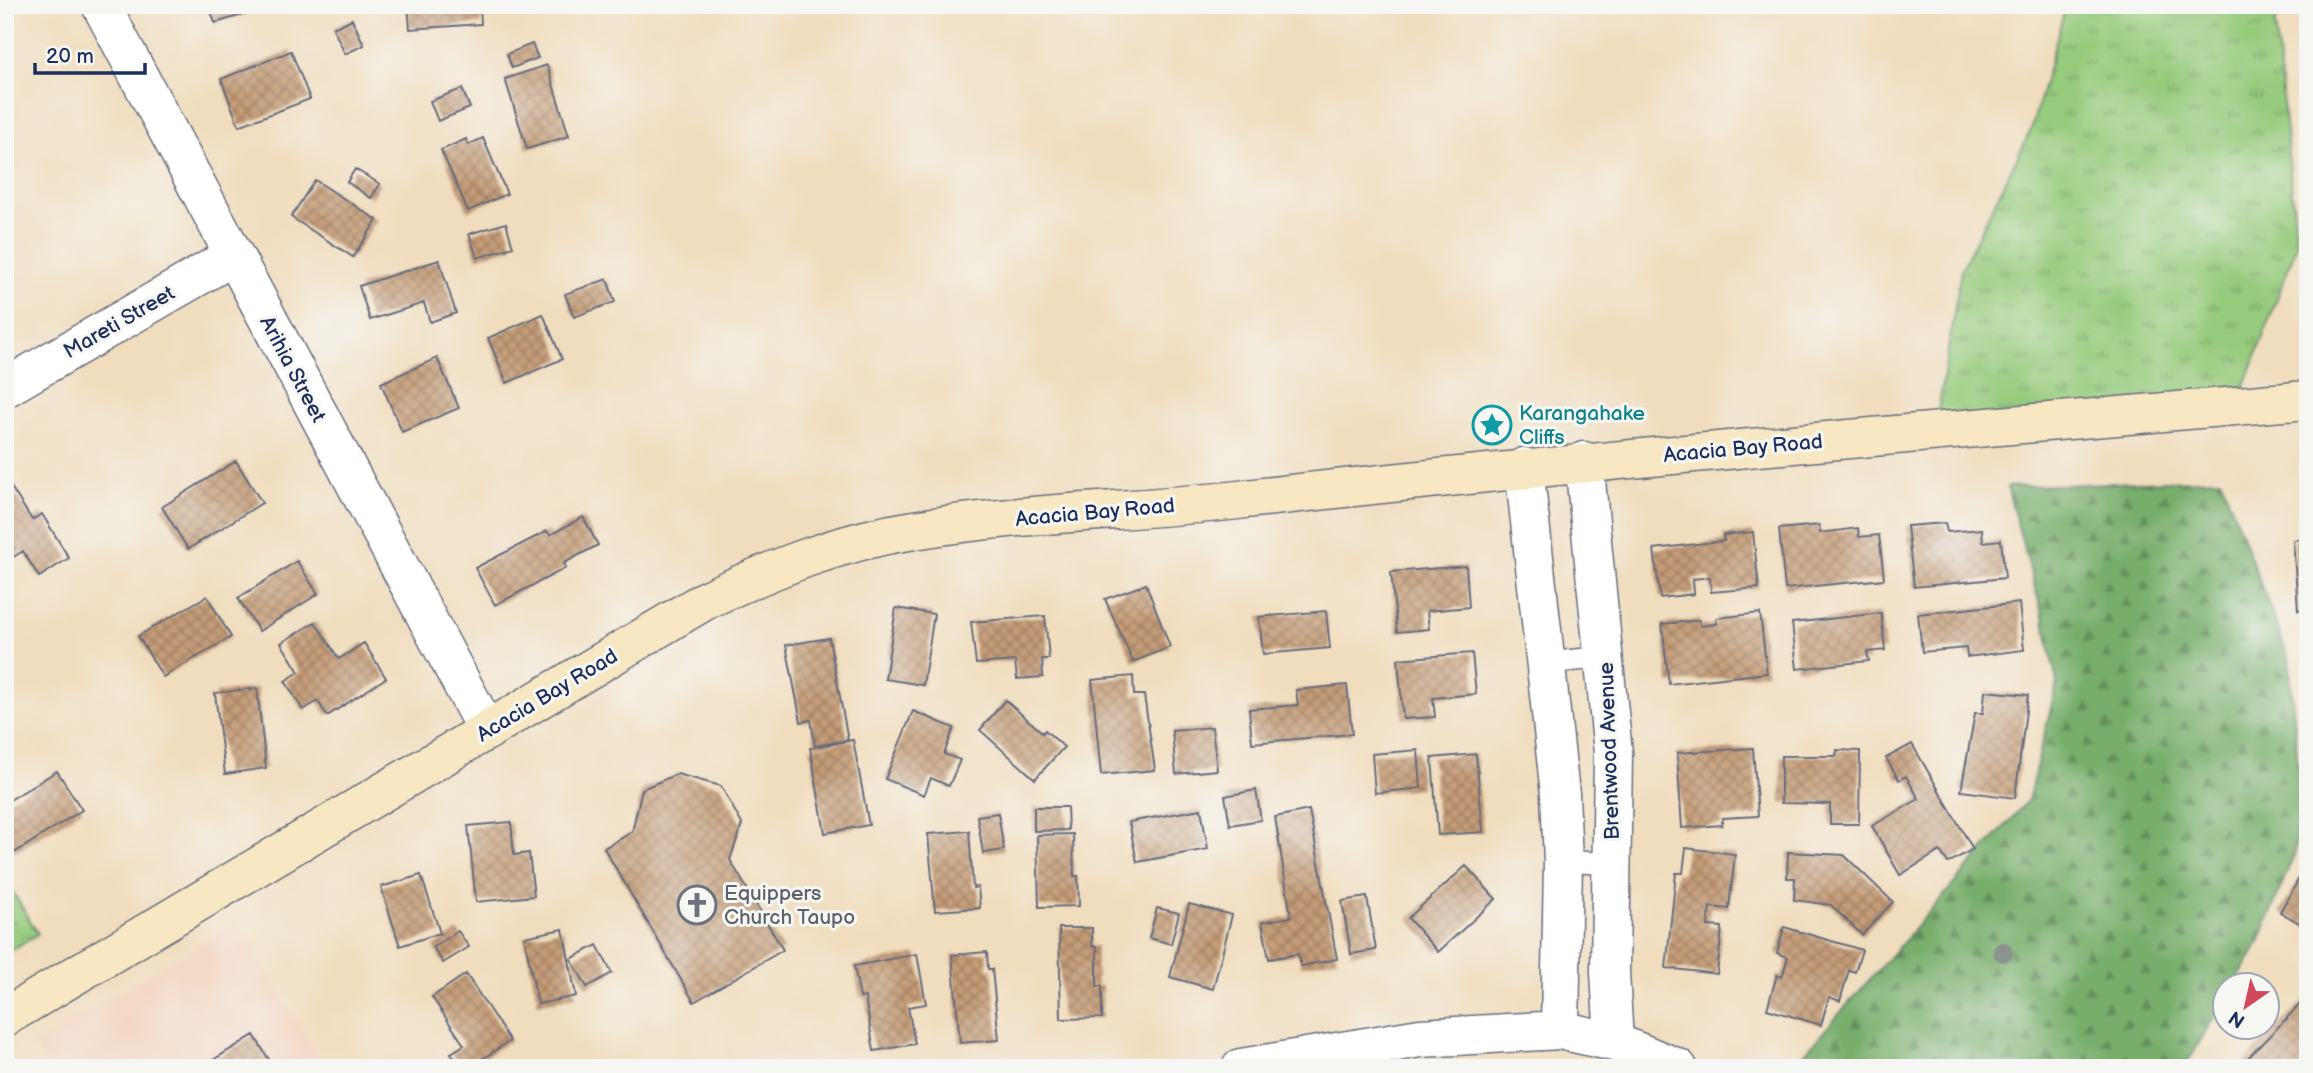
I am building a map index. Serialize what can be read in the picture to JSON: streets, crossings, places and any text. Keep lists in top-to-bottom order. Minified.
{"streets":{"street":["Mareti Street","Arihia Street","Acacia Bay Road","Brentwood Avenue"]},"crossings":[["Mareti Street","Arihia Street"],["Arihia Street","Acacia Bay Road"],["Acacia Bay Road","Brentwood Avenue"]],"places":{"place":["Karangahake Cliffs"],"church":["Equippers Church Taupo"]},"scale_bar":"20 m","north":"bottom left"}
